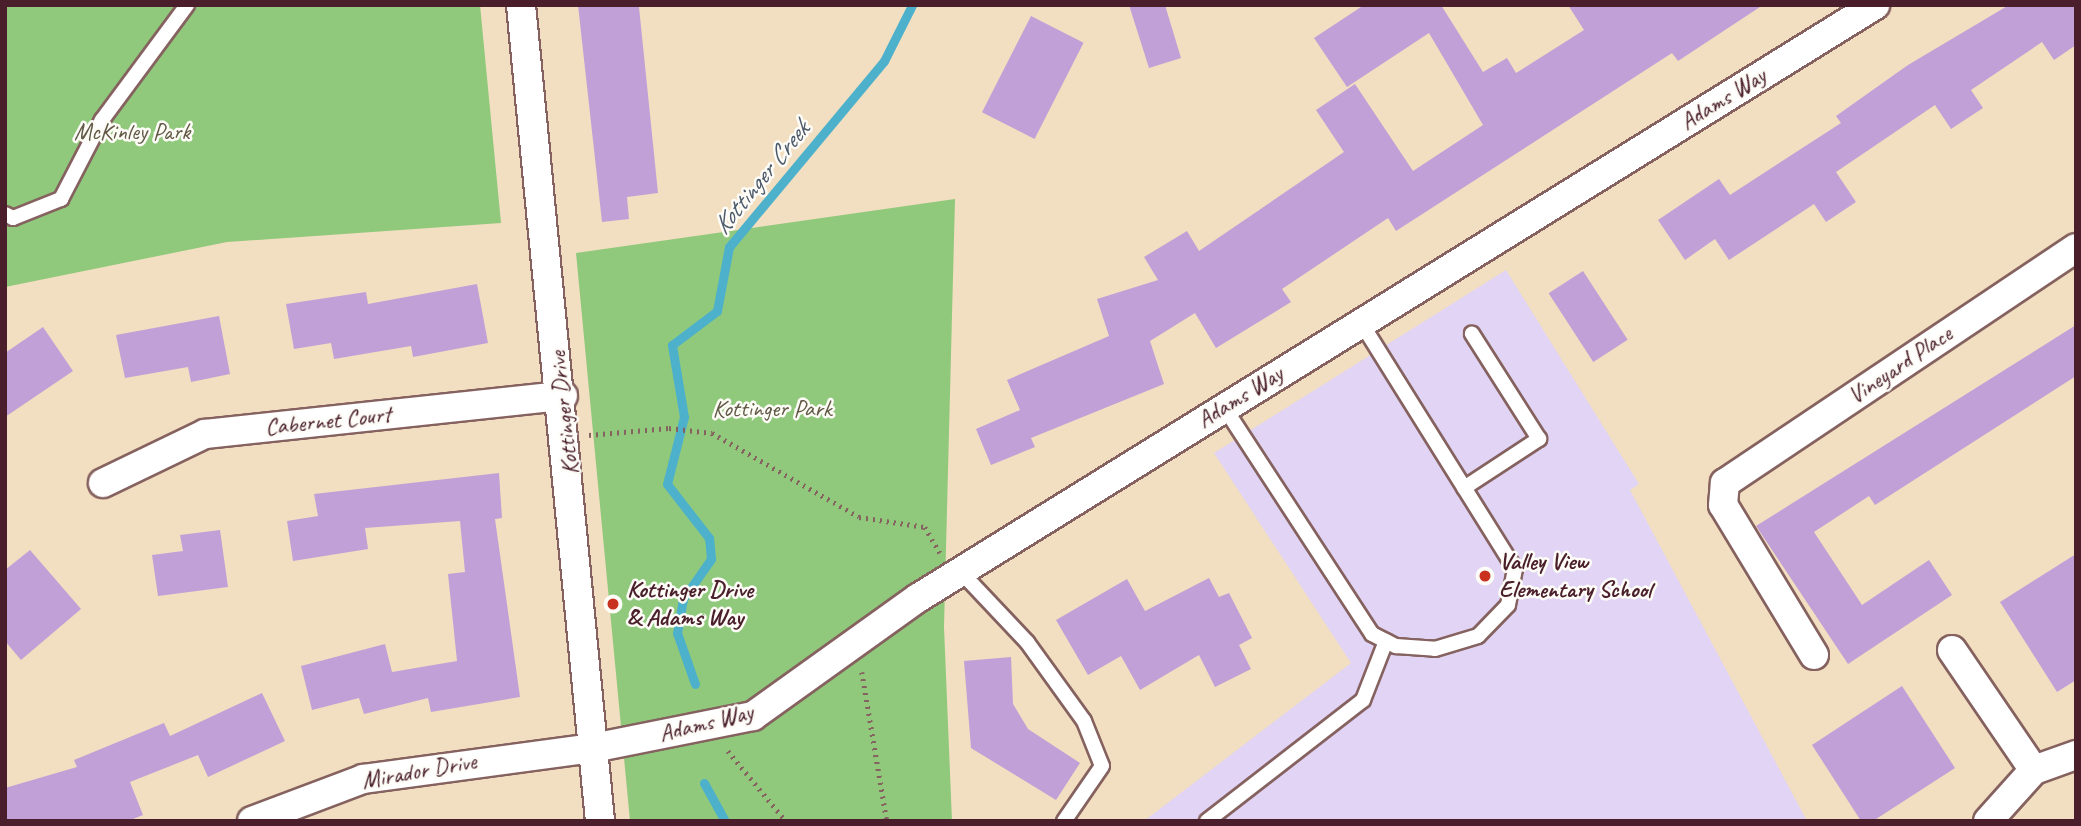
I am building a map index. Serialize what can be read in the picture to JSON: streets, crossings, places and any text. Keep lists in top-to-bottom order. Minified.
{"streets":{"street":["Adams Way","Vineyard Place","Kottinger Drive","Cabernet Court","Mirador Drive"]},"crossings":[["Adams Way","Kottinger Drive"],["Adams Way","Mirador Drive"],["Kottinger Drive","Cabernet Court"],["Kottinger Drive","Mirador Drive"]],"water":["Kottinger Creek"],"parks":["McKinley Park","Kottinger Park"],"places":["Valley View Elementary School","Kottinger Drive & Adams Way"]}
